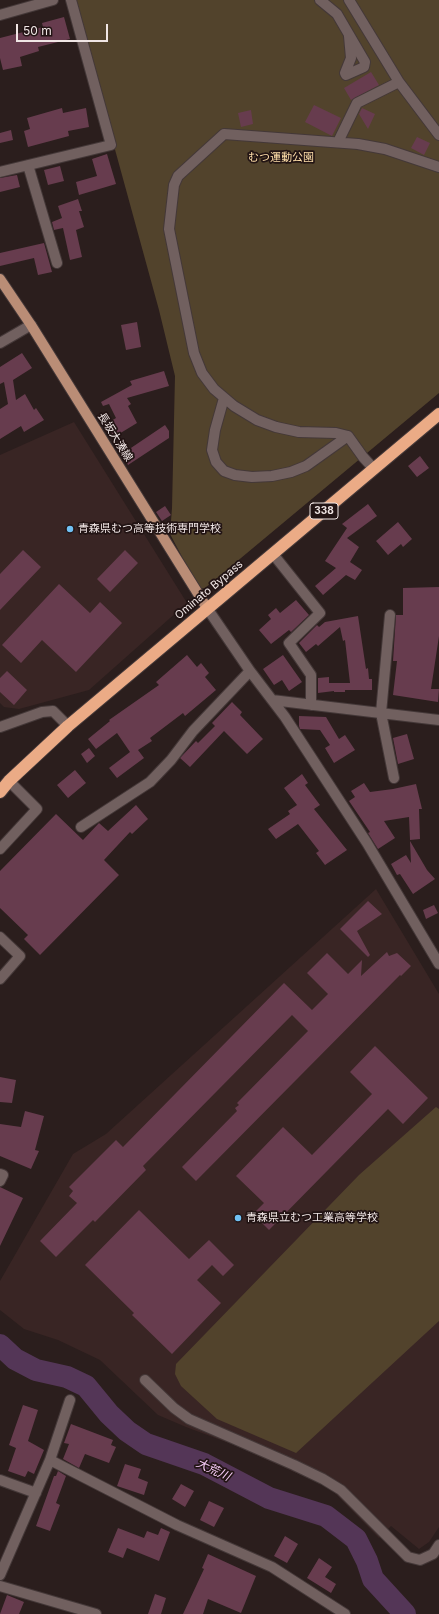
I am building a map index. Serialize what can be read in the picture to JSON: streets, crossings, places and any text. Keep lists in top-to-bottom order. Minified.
{"streets":{"highway":["338","Ominato Bypass"],"main road":["長坂大湊線"]},"crossings":[["長坂大湊線","Ominato Bypass"]],"water":["大荒川"],"parks":["むつ運動公園"],"places":["青森県むつ高等技術専門学校","青森県立むつ工業高等学校"],"scale_bar":"50 m"}
